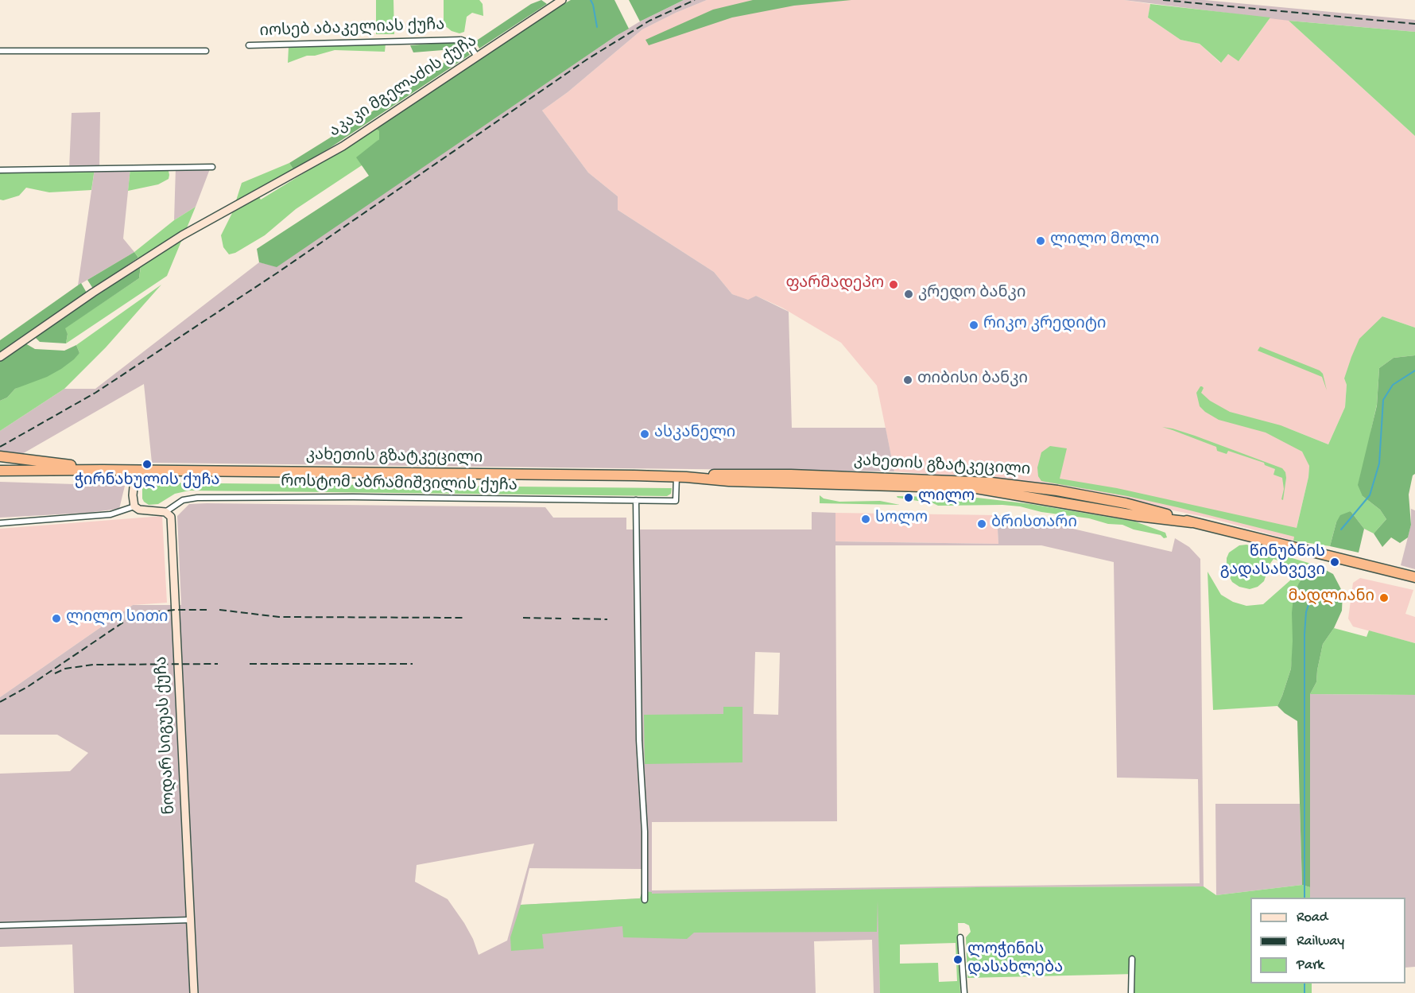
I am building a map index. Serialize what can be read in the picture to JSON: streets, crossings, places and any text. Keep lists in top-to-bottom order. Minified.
{"streets":{"highway":["კახეთის გზატკეცილი"],"street":["იოსებ აბაკელიას ქუჩა","აკაკი მგელაძის ქუჩა","როსტომ აბრამიშვილის ქუჩა","ნოდარ სიგუას ქუჩა"]},"crossings":[["იოსებ აბაკელიას ქუჩა","აკაკი მგელაძის ქუჩა"],["კახეთის გზატკეცილი","როსტომ აბრამიშვილის ქუჩა"],["როსტომ აბრამიშვილის ქუჩა","ნოდარ სიგუას ქუჩა"]],"places":["ლილო მოლი","ფარმადეპო","კრედო ბანკი","რიკო კრედიტი","თიბისი ბანკი","ასკანელი","ჭირნახულის ქუჩა","ლილო","სოლო","ბრისთარი","წინუბნის გადასახვევი","მადლიანი","ლილო სითი","ლოჭინის დასახლება"],"legend":["Road","Railway","Park"]}
